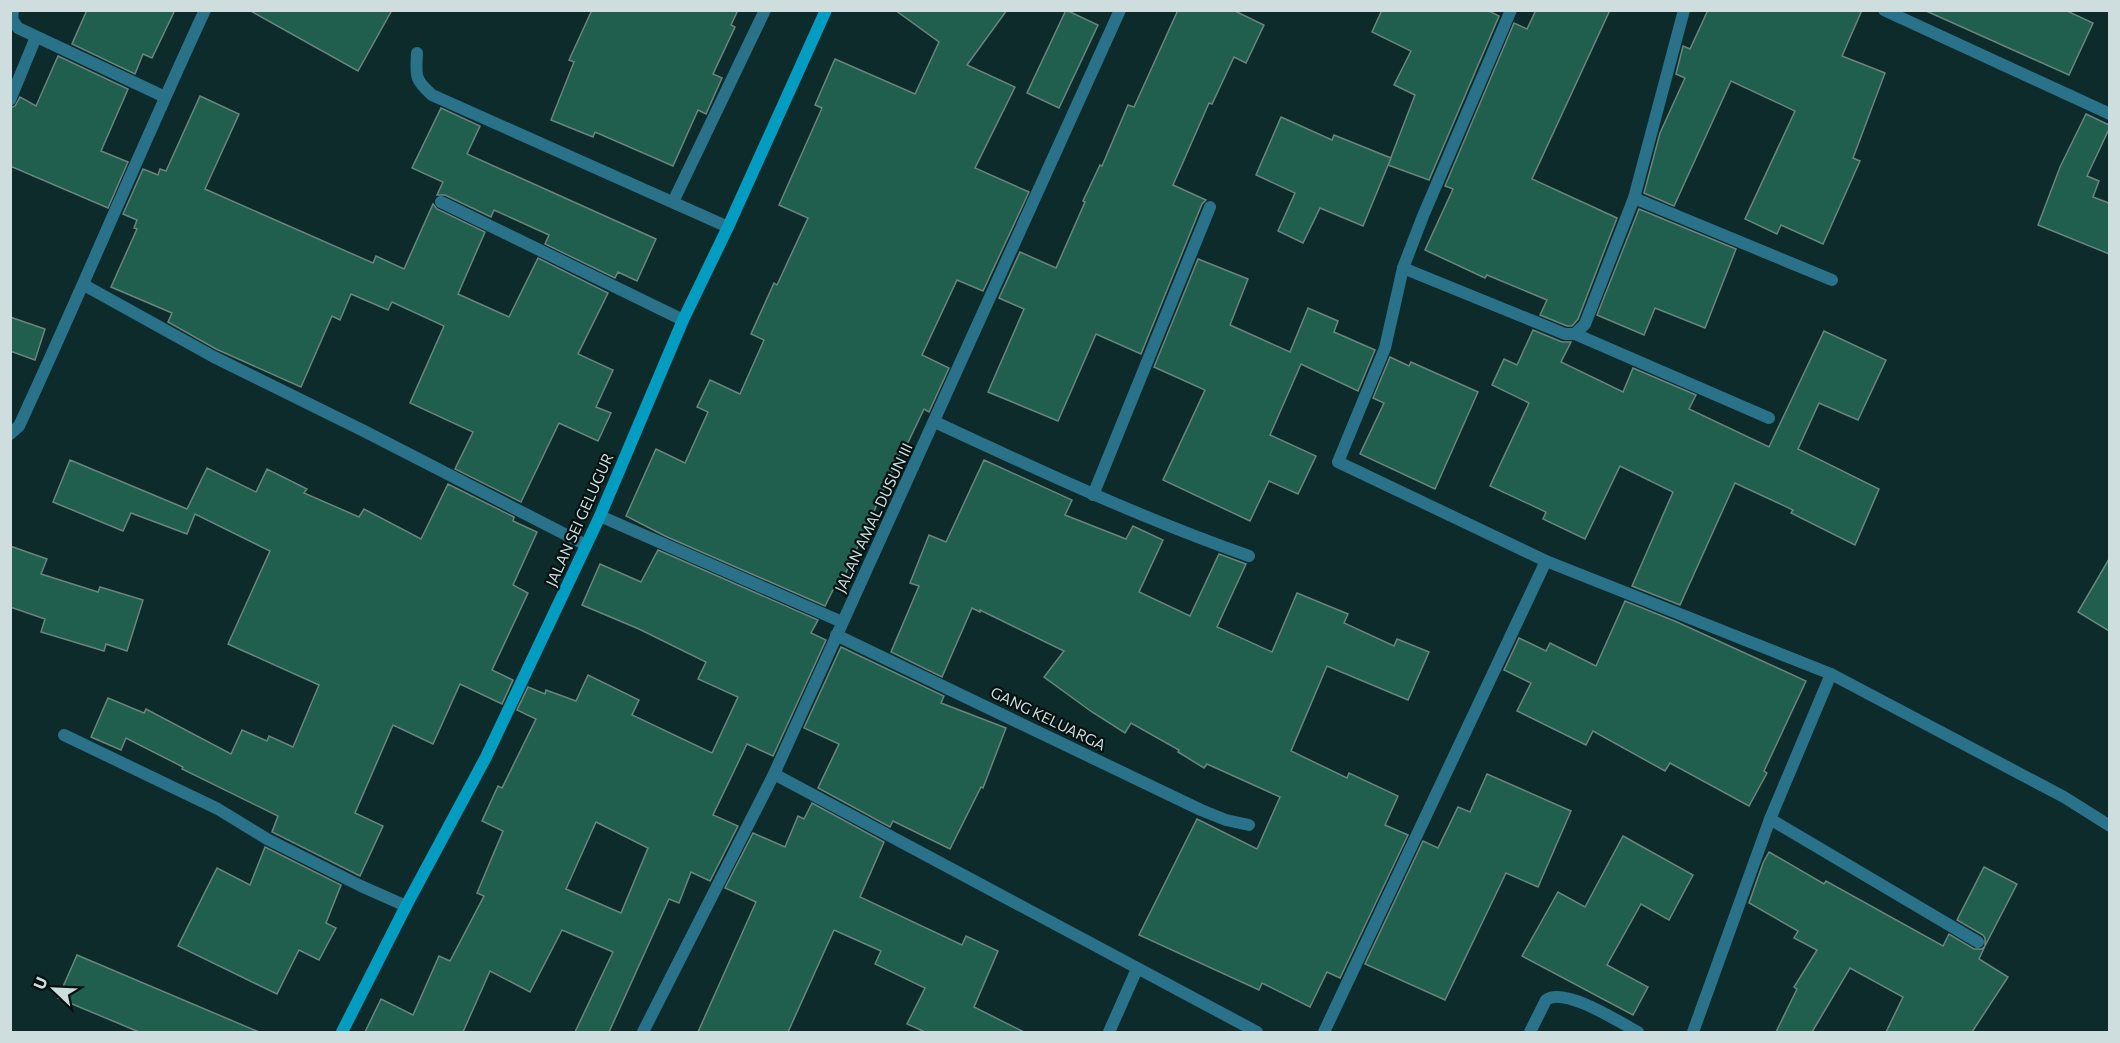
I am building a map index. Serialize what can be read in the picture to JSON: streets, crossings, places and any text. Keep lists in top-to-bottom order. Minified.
{"streets":{"main road":["JALAN SEI GELUGUR"],"street":["JALAN AMAL DUSUN III","GANG KELUARGA"]},"crossings":[["JALAN AMAL DUSUN III","GANG KELUARGA"]],"north":"top left"}
